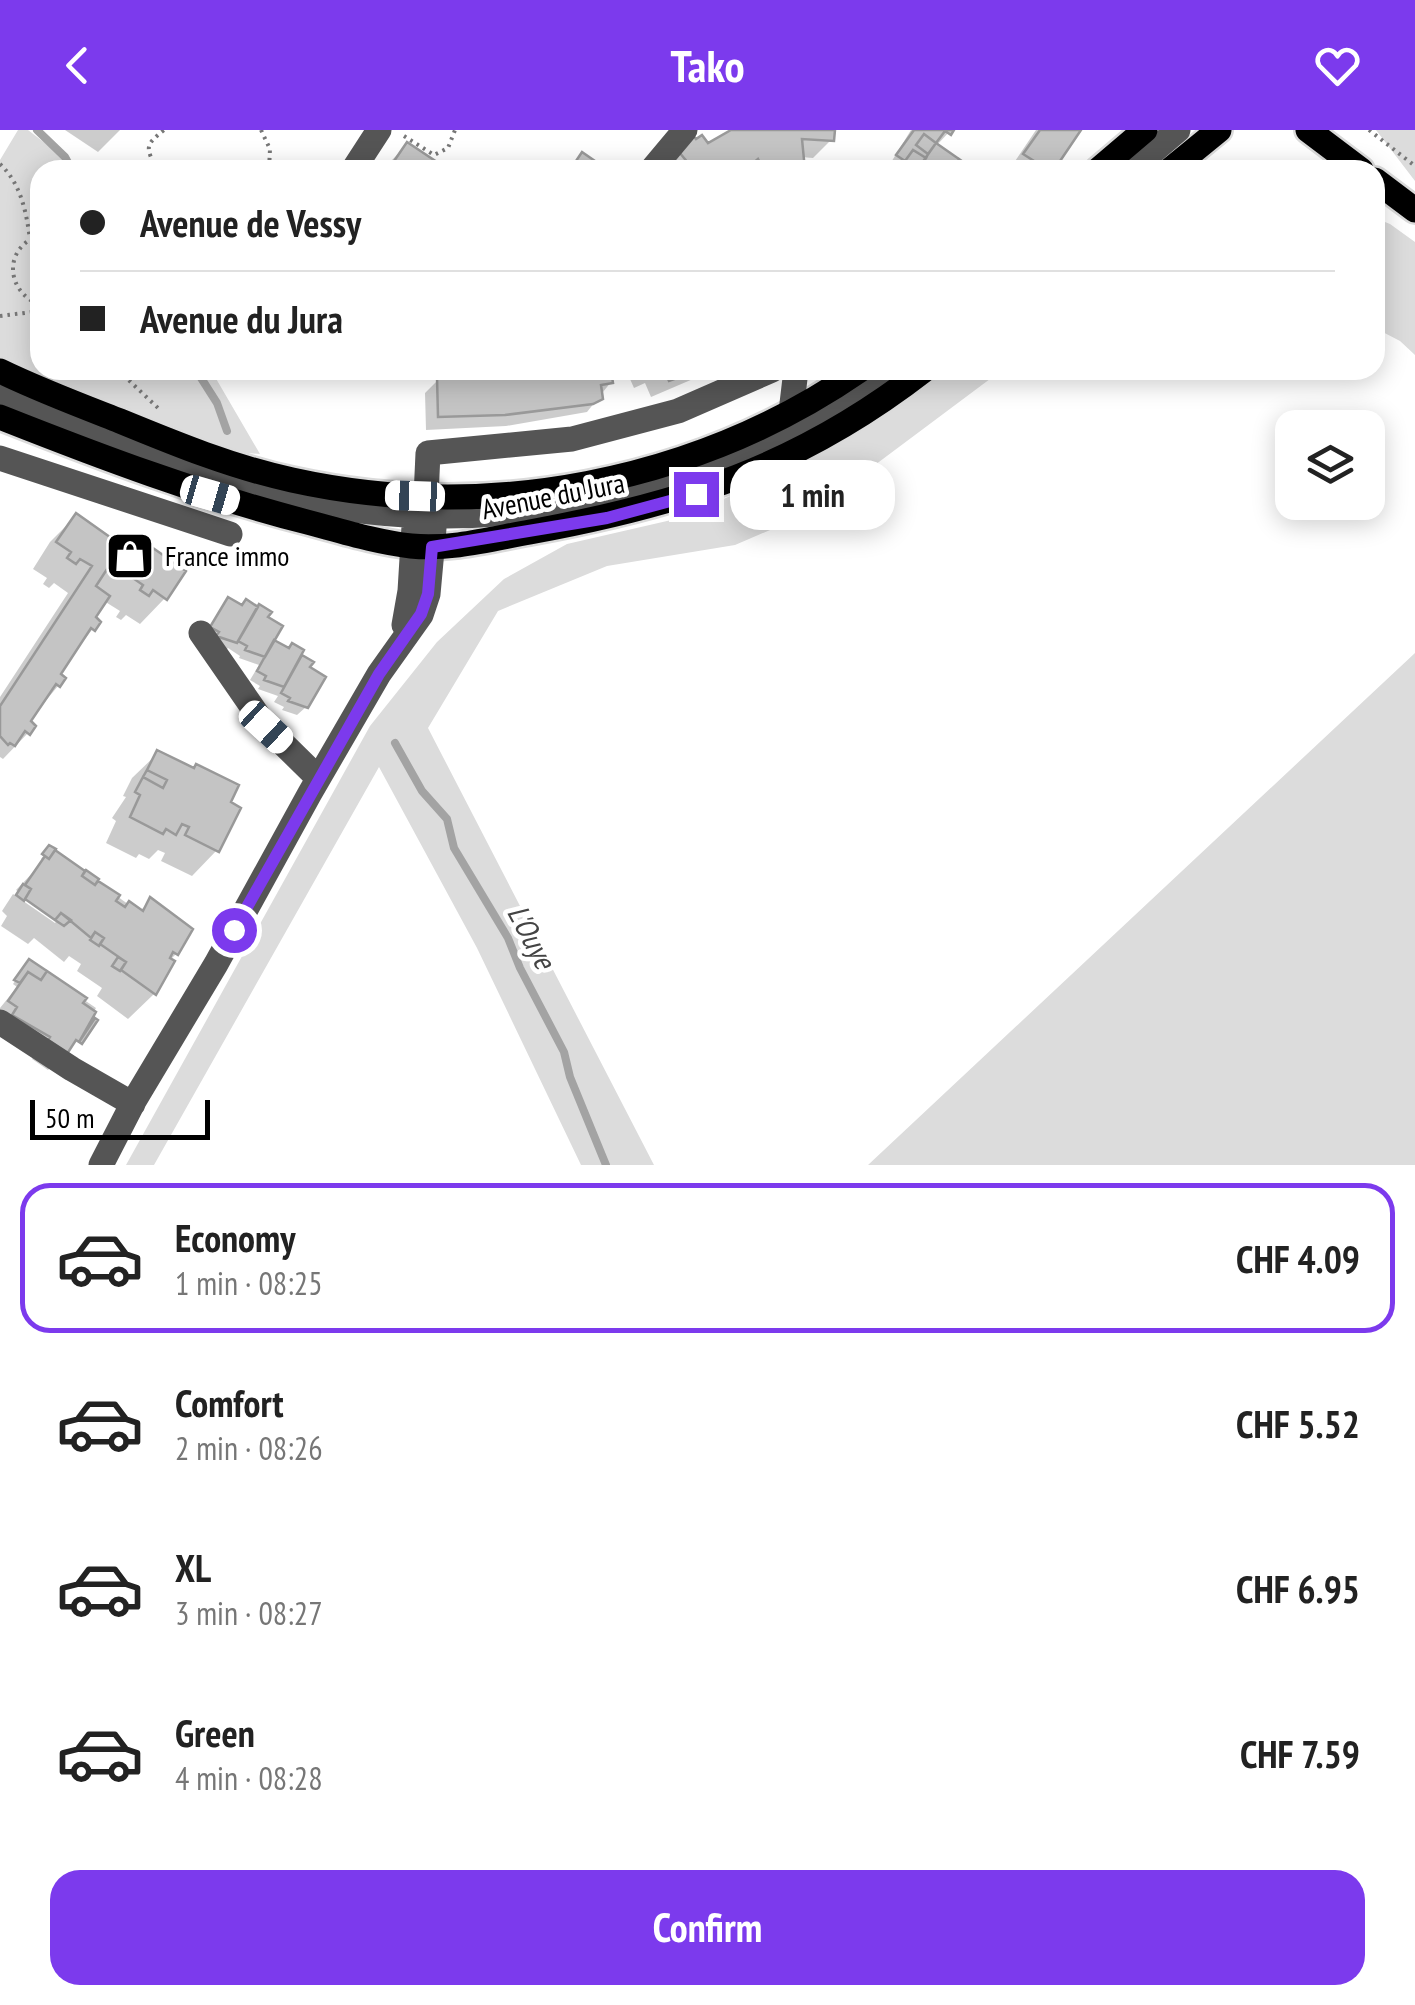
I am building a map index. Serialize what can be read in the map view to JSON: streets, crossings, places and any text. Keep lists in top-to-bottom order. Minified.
{"streets":{"main road":["Avenue du Jura"]},"water":["L'Ouye"],"places":{"shop":["France immo"]},"scale_bar":"50 m","page":{"header":"Tako","banner":["Avenue de Vessy","Avenue du Jura"],"bubble":"1 min","scale":"50 m","list":[{"name":"Economy","note":"1 min · 08:25","value":"CHF 4.09"},{"name":"Comfort","note":"2 min · 08:26","value":"CHF 5.52"},{"name":"XL","note":"3 min · 08:27","value":"CHF 6.95"},{"name":"Green","note":"4 min · 08:28","value":"CHF 7.59"}],"buttons":"Confirm"}}
